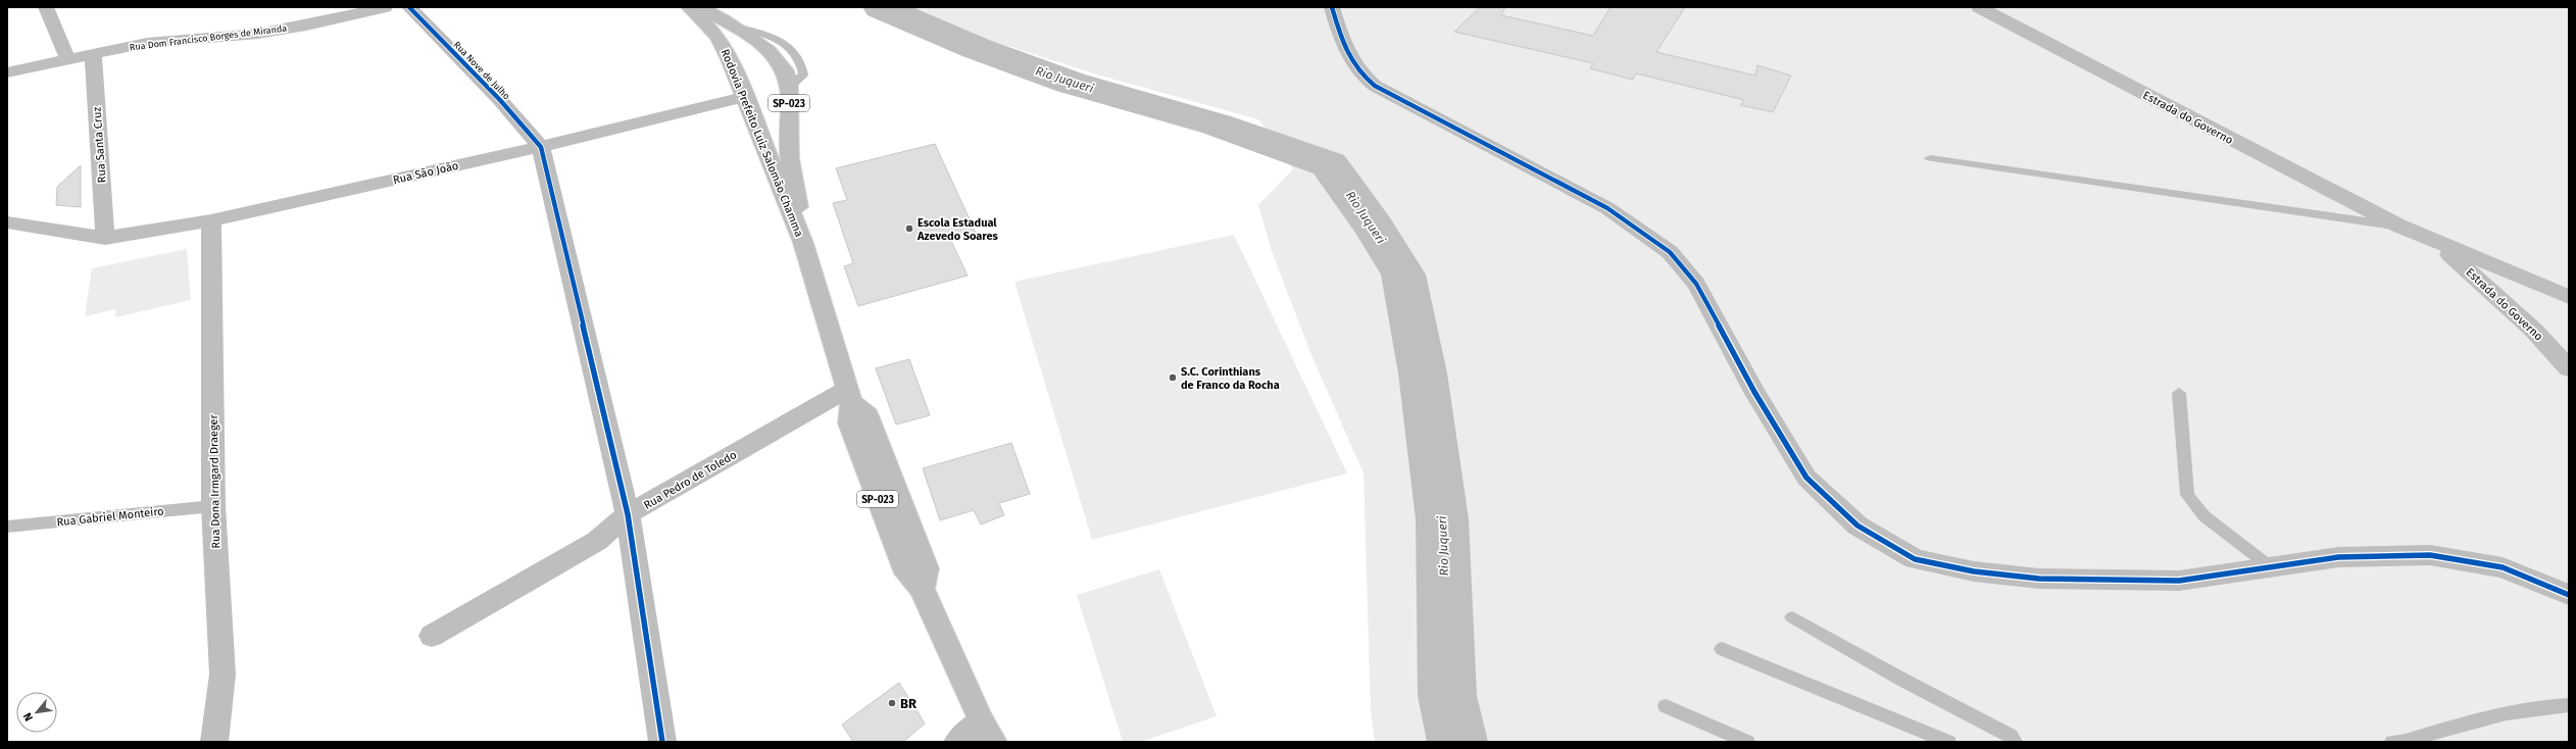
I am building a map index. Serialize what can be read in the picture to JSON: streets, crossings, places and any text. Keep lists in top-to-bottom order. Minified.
{"streets":{"street":["Rua Dom Francisco Borges de Miranda","Rua Nove de Julho","SP-023","Estrada do Governo","Rodovia Prefeito Luiz Salomão Chamma","Rua Santa Cruz","Rua São João","Rua Pedro de Toledo","Rua Dona Irmgard Draeger"],"lane":["Rua Gabriel Monteiro"]},"crossings":[["Rua Dom Francisco Borges de Miranda","Rua Santa Cruz"],["Rua Nove de Julho","Rua São João"],["Rodovia Prefeito Luiz Salomão Chamma","Rua São João"],["Rodovia Prefeito Luiz Salomão Chamma","Rua Pedro de Toledo"],["Rua Santa Cruz","Rua São João"],["Rua São João","Rua Dona Irmgard Draeger"],["Rua Dona Irmgard Draeger","Rua Gabriel Monteiro"]],"water":["Rio Juqueri"],"places":["Escola Estadual Azevedo Soares","S.C. Corinthians de Franco da Rocha","BR"],"north":"bottom left"}
